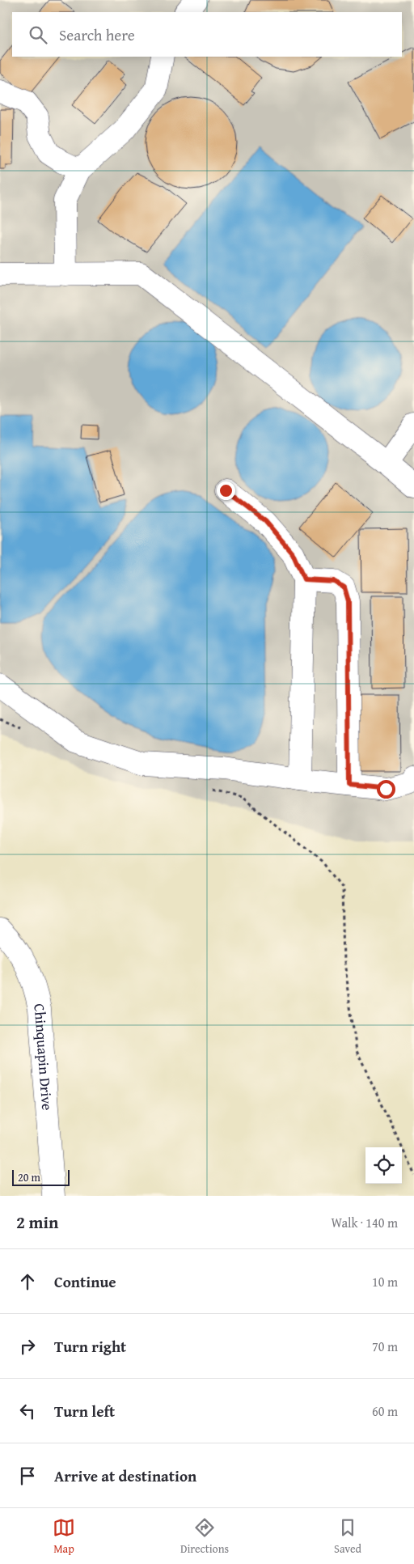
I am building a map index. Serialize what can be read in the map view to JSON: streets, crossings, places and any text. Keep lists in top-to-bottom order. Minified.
{"streets":{"street":["Chinquapin Drive"]},"scale_bar":"20 m","page":{"search":"Search here","scale":"20 m","heading":["2 min","Walk · 140 m"],"list":[["Continue","10 m"],["Turn right","70 m"],["Turn left","60 m"],"Arrive at destination"],"nav":["Map","Directions","Saved"]}}
